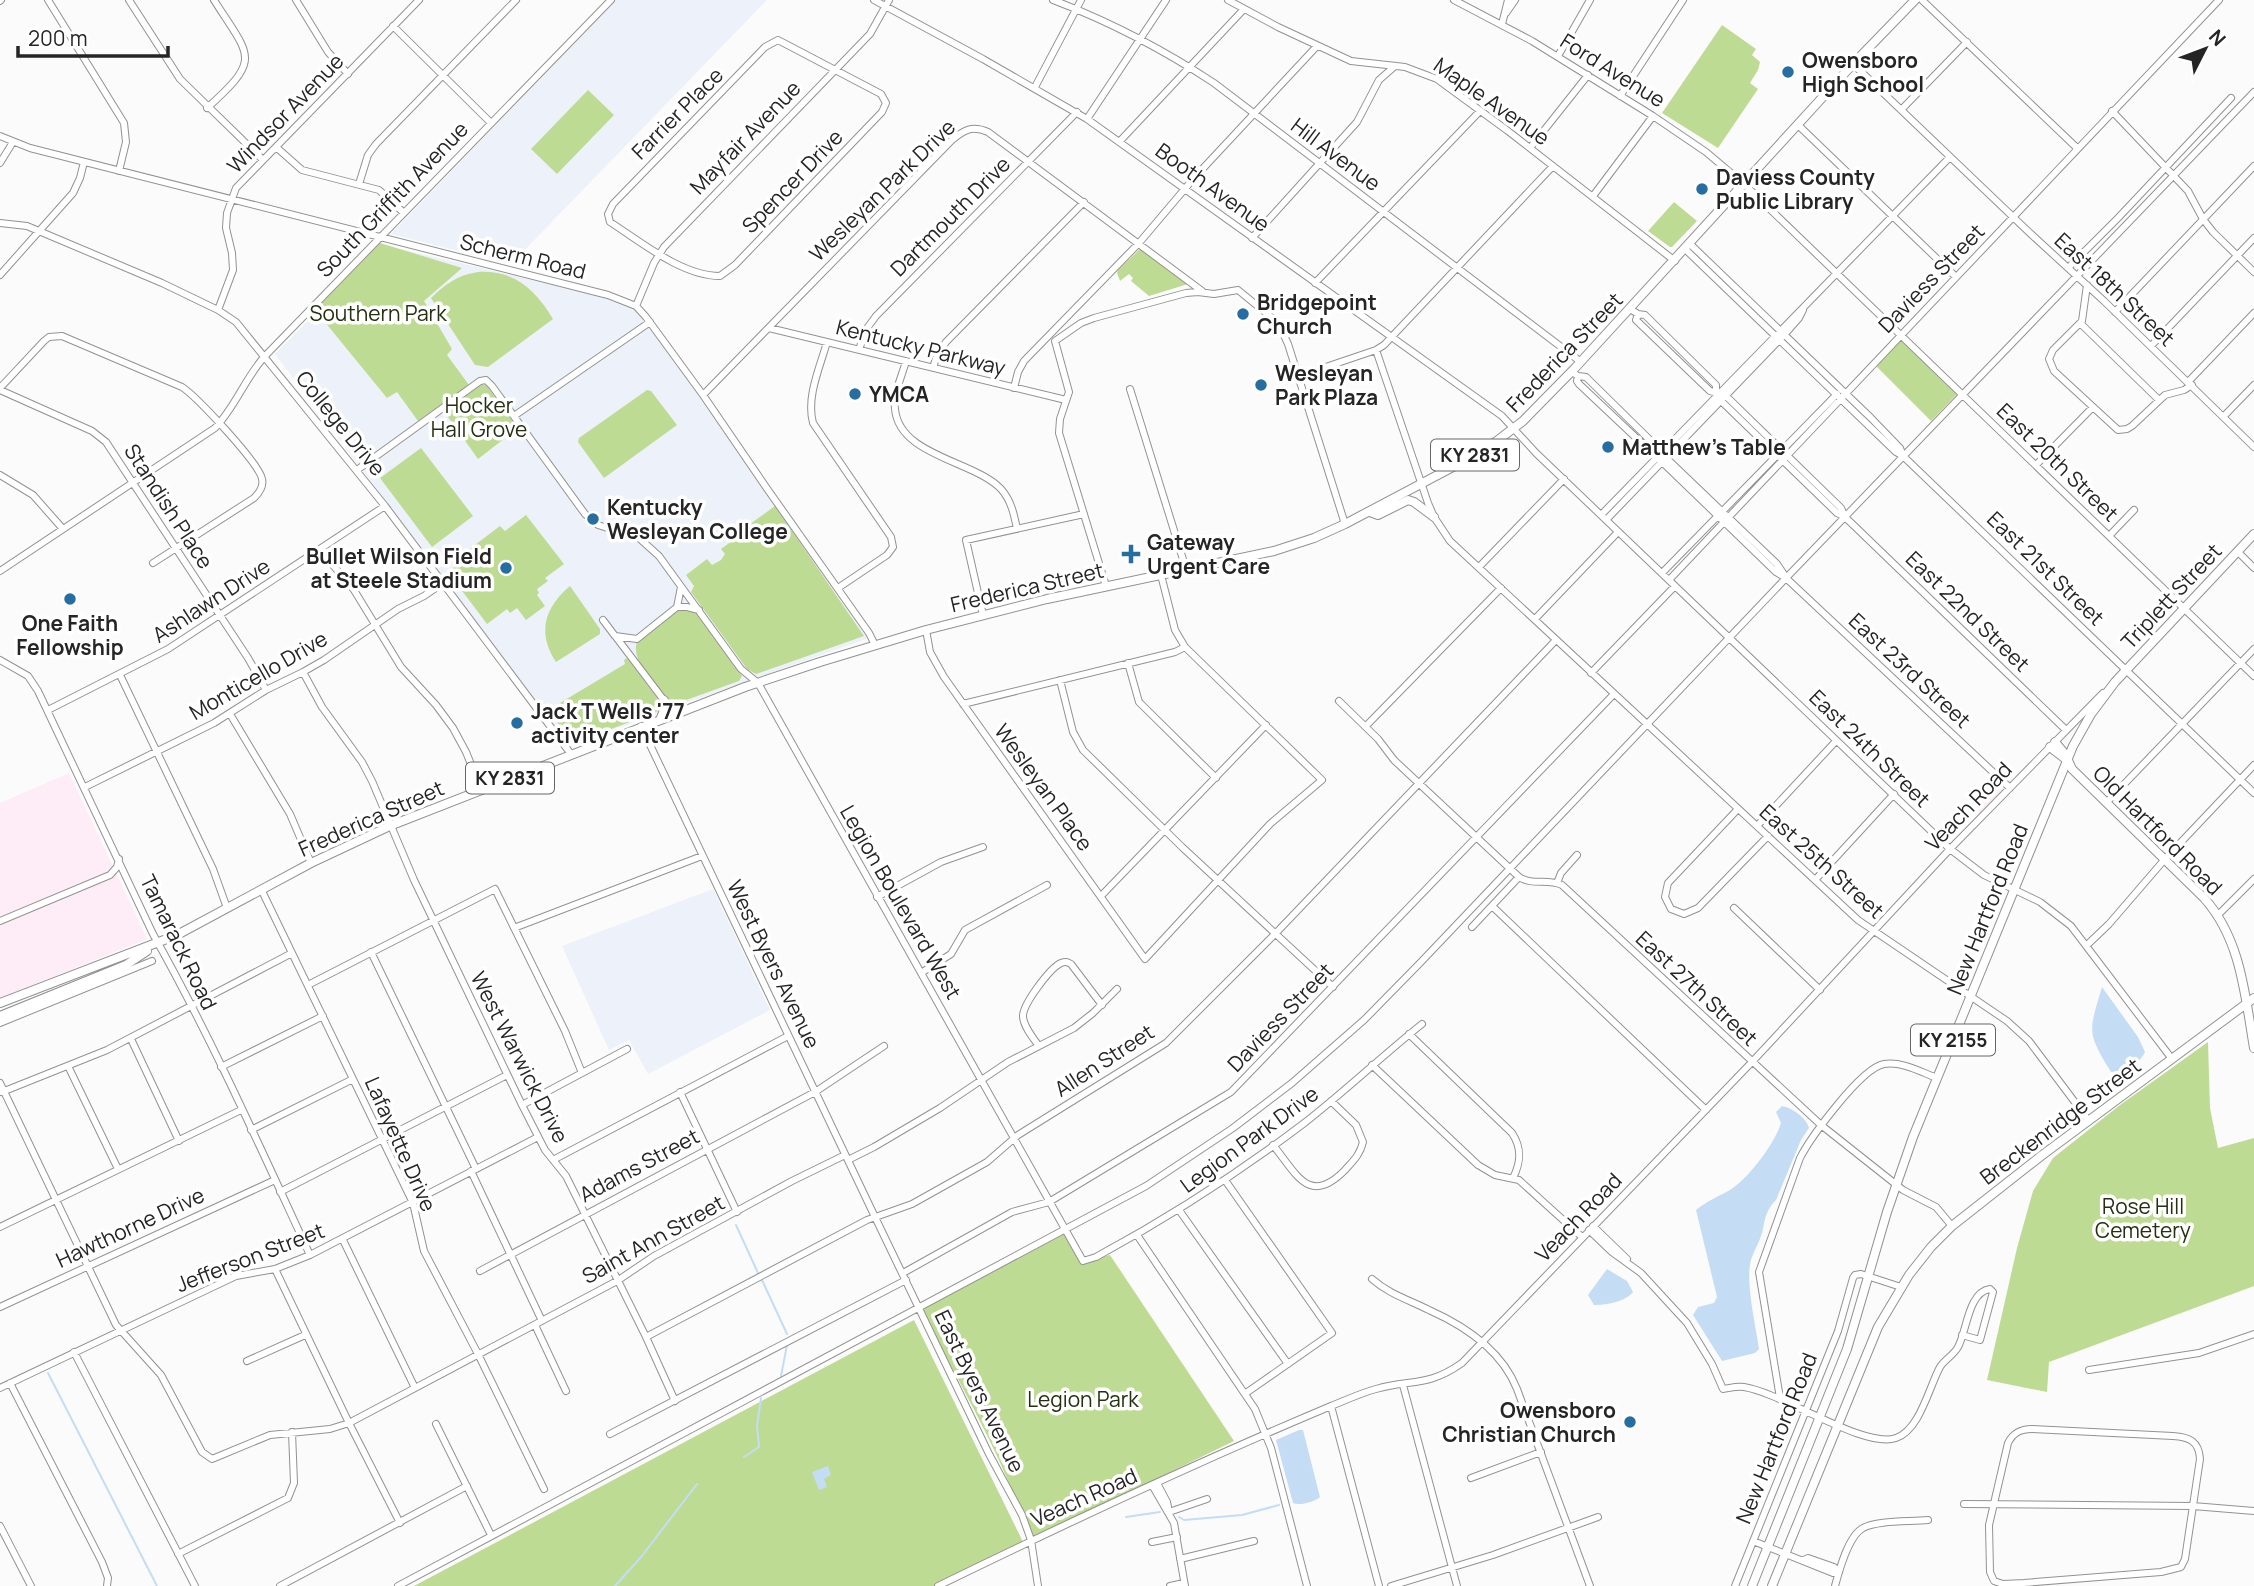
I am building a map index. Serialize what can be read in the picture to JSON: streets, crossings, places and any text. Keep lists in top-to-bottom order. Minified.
{"streets":{"main road":["Frederica Street","KY 2831","Triplett Street","Old Hartford Road","New Hartford Road","KY 2155","Breckenridge Street"],"street":["Ford Avenue","Maple Avenue","Windsor Avenue","Farrier Place","Mayfair Avenue","Hill Avenue","Spencer Drive","Booth Avenue","Wesleyan Park Drive","South Griffith Avenue","Dartmouth Drive","Scherm Road","Daviess Street","East 18th Street","Kentucky Parkway","College Drive","East 20th Street","Standish Place","East 21st Street","Ashlawn Drive","East 22nd Street","East 23rd Street","Monticello Drive","East 24th Street","Wesleyan Place","Veach Road","East 25th Street","Legion Boulevard West","Tamarack Road","West Byers Avenue","East 27th Street","West Warwick Drive","Allen Street","Legion Park Drive","Lafayette Drive","Adams Street","Hawthorne Drive","Saint Ann Street","Jefferson Street","East Byers Avenue"]},"crossings":[["Ford Avenue","Frederica Street"],["Ford Avenue","East 20th Street"],["Maple Avenue","Frederica Street"],["Windsor Avenue","Scherm Road"],["Windsor Avenue","College Drive"],["Farrier Place","Mayfair Avenue"],["Farrier Place","Spencer Drive"],["Mayfair Avenue","Spencer Drive"],["Mayfair Avenue","Booth Avenue"],["Mayfair Avenue","Scherm Road"],["Hill Avenue","Frederica Street"],["Booth Avenue","Dartmouth Drive"],["Booth Avenue","Frederica Street"],["Booth Avenue","East 24th Street"],["Wesleyan Park Drive","Dartmouth Drive"],["Wesleyan Park Drive","Scherm Road"],["Wesleyan Park Drive","Kentucky Parkway"],["South Griffith Avenue","Scherm Road"],["South Griffith Avenue","College Drive"],["South Griffith Avenue","Standish Place"],["Dartmouth Drive","Kentucky Parkway"],["Scherm Road","Frederica Street"],["Daviess Street","East 18th Street"],["Daviess Street","East 20th Street"],["Daviess Street","East 21st Street"],["Daviess Street","East 22nd Street"],["Daviess Street","East 23rd Street"],["Daviess Street","East 24th Street"],["Daviess Street","East 25th Street"],["Daviess Street","Legion Boulevard West"],["Daviess Street","West Warwick Drive"],["Daviess Street","East Byers Avenue"],["East 18th Street","Frederica Street"],["Frederica Street","College Drive"],["Frederica Street","East 21st Street"],["Frederica Street","East 22nd Street"],["Frederica Street","East 23rd Street"],["Frederica Street","Wesleyan Place"],["Frederica Street","East 25th Street"],["Frederica Street","Legion Boulevard West"],["Frederica Street","Tamarack Road"],["Frederica Street","West Byers Avenue"],["Frederica Street","West Warwick Drive"],["Frederica Street","Lafayette Drive"],["College Drive","Ashlawn Drive"],["College Drive","Monticello Drive"],["East 20th Street","Triplett Street"],["Standish Place","Ashlawn Drive"],["Standish Place","Monticello Drive"],["East 21st Street","Triplett Street"],["Triplett Street","Veach Road"],["Triplett Street","New Hartford Road"],["Ashlawn Drive","Tamarack Road"],["East 22nd Street","Veach Road"],["East 23rd Street","Veach Road"],["Monticello Drive","Tamarack Road"],["Monticello Drive","West Warwick Drive"],["East 24th Street","Veach Road"],["East 24th Street","New Hartford Road"],["East 24th Street","Breckenridge Street"],["Veach Road","Old Hartford Road"],["Veach Road","East 25th Street"],["Veach Road","New Hartford Road"],["Veach Road","East 27th Street"],["Veach Road","East Byers Avenue"],["Old Hartford Road","New Hartford Road"],["Old Hartford Road","Breckenridge Street"],["East 25th Street","New Hartford Road"],["East 25th Street","Allen Street"],["East 25th Street","Breckenridge Street"],["Legion Boulevard West","Allen Street"],["Legion Boulevard West","Legion Park Drive"],["Legion Boulevard West","Saint Ann Street"],["New Hartford Road","East 27th Street"],["Tamarack Road","Hawthorne Drive"],["Tamarack Road","Jefferson Street"],["West Byers Avenue","Allen Street"],["West Byers Avenue","Adams Street"],["West Byers Avenue","Saint Ann Street"],["West Byers Avenue","East Byers Avenue"],["East 27th Street","Breckenridge Street"],["West Warwick Drive","Allen Street"],["West Warwick Drive","Adams Street"],["West Warwick Drive","Saint Ann Street"],["West Warwick Drive","Jefferson Street"],["Allen Street","East Byers Avenue"],["Lafayette Drive","Saint Ann Street"],["Lafayette Drive","Jefferson Street"],["Saint Ann Street","Jefferson Street"]],"parks":["Southern Park","Hocker Hall Grove","Rose Hill Cemetery","Legion Park"],"places":{"other":["Owensboro High School","Daviess County Public Library","Bridgepoint Church","Wesleyan Park Plaza","YMCA","Matthew's Table","Kentucky Wesleyan College","Bullet Wilson Field at Steele Stadium","One Faith Fellowship","Jack T Wells '77 activity center","Owensboro Christian Church"],"health":["Gateway Urgent Care"]},"scale_bar":"200 m","north":"top right"}
